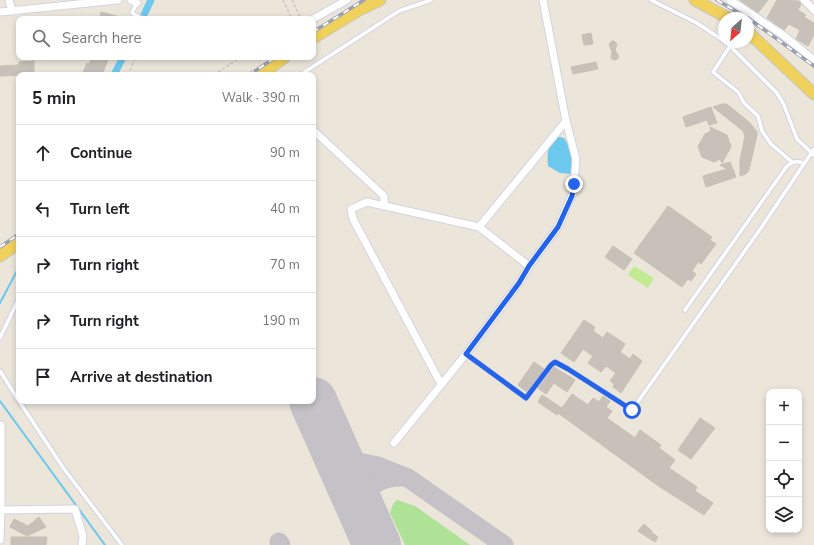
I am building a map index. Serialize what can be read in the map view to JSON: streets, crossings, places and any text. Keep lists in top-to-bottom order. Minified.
{"north":"bottom left","page":{"search":"Search here","heading":["5 min","Walk · 390 m"],"list":[["Continue","90 m"],["Turn left","40 m"],["Turn right","70 m"],["Turn right","190 m"],"Arrive at destination"],"map_buttons":["+","−"]}}
